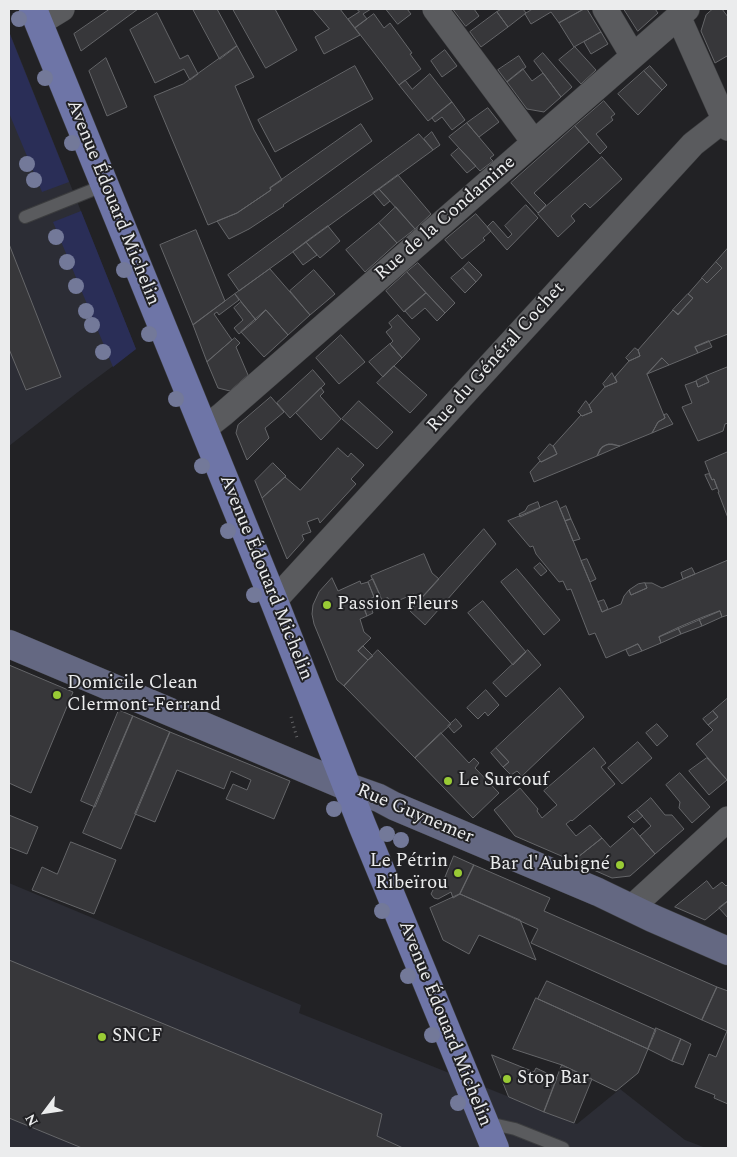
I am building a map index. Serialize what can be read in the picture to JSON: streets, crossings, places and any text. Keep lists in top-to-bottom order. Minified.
{"streets":{"main road":["Avenue Édouard Michelin","Rue Guynemer"],"street":["Rue de la Condamine","Rue du Général Cochet"]},"crossings":[["Avenue Édouard Michelin","Rue de la Condamine"],["Avenue Édouard Michelin","Rue du Général Cochet"],["Avenue Édouard Michelin","Rue Guynemer"]],"places":["Passion Fleurs","Domicile Clean Clermont-Ferrand","Le Surcouf","Bar d'Aubigné","Le Pétrin Ribeïrou","SNCF","Stop Bar"],"north":"bottom left"}
